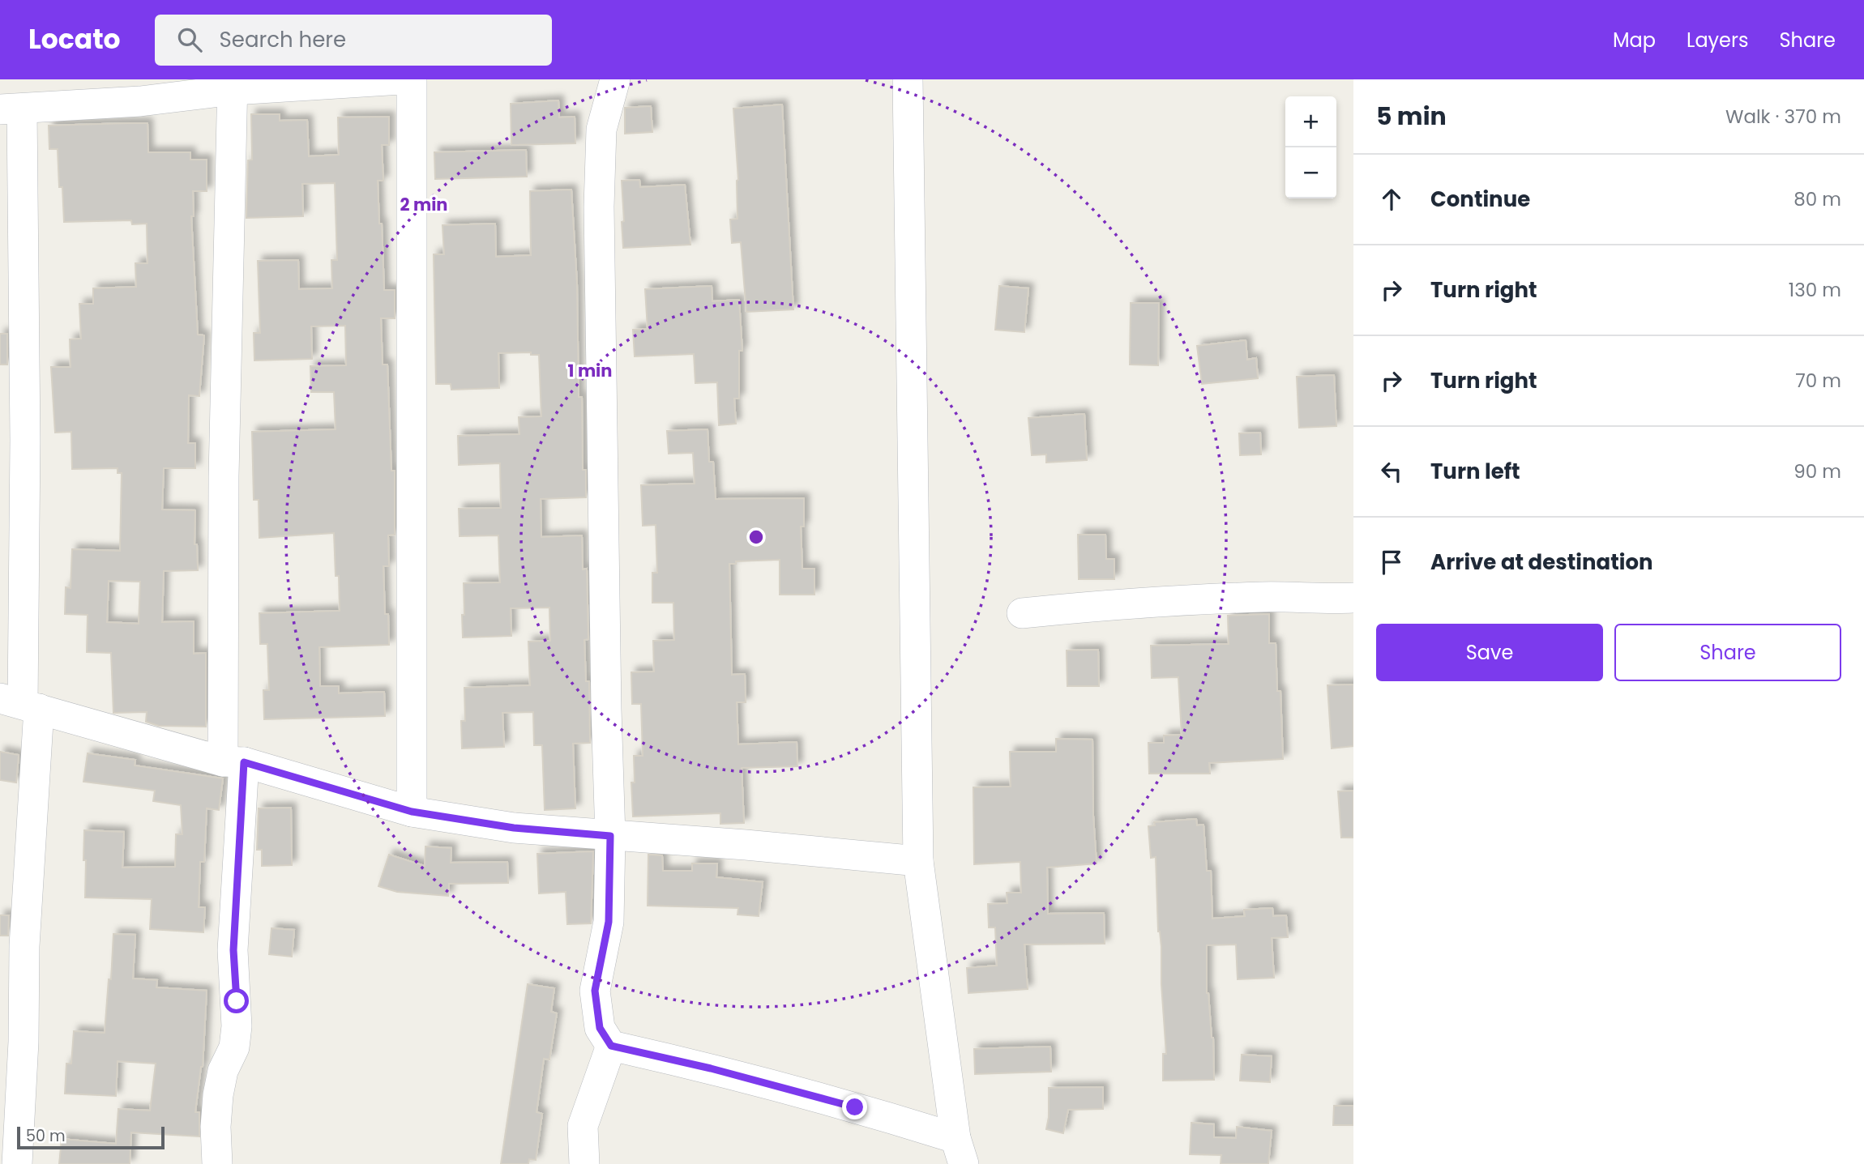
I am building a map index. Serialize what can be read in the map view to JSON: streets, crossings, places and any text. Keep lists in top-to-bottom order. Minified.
{"scale_bar":"50 m","page":{"header":"Locato","search":"Search here","nav":["Map","Layers","Share"],"heading":["5 min","Walk · 370 m"],"map_buttons":["+","−"],"list":[["Continue","80 m"],["Turn right","130 m"],["Turn right","70 m"],["Turn left","90 m"],"Arrive at destination"],"buttons":["Save","Share"],"scale":"50 m"},"rings":["2 min","1 min"]}
